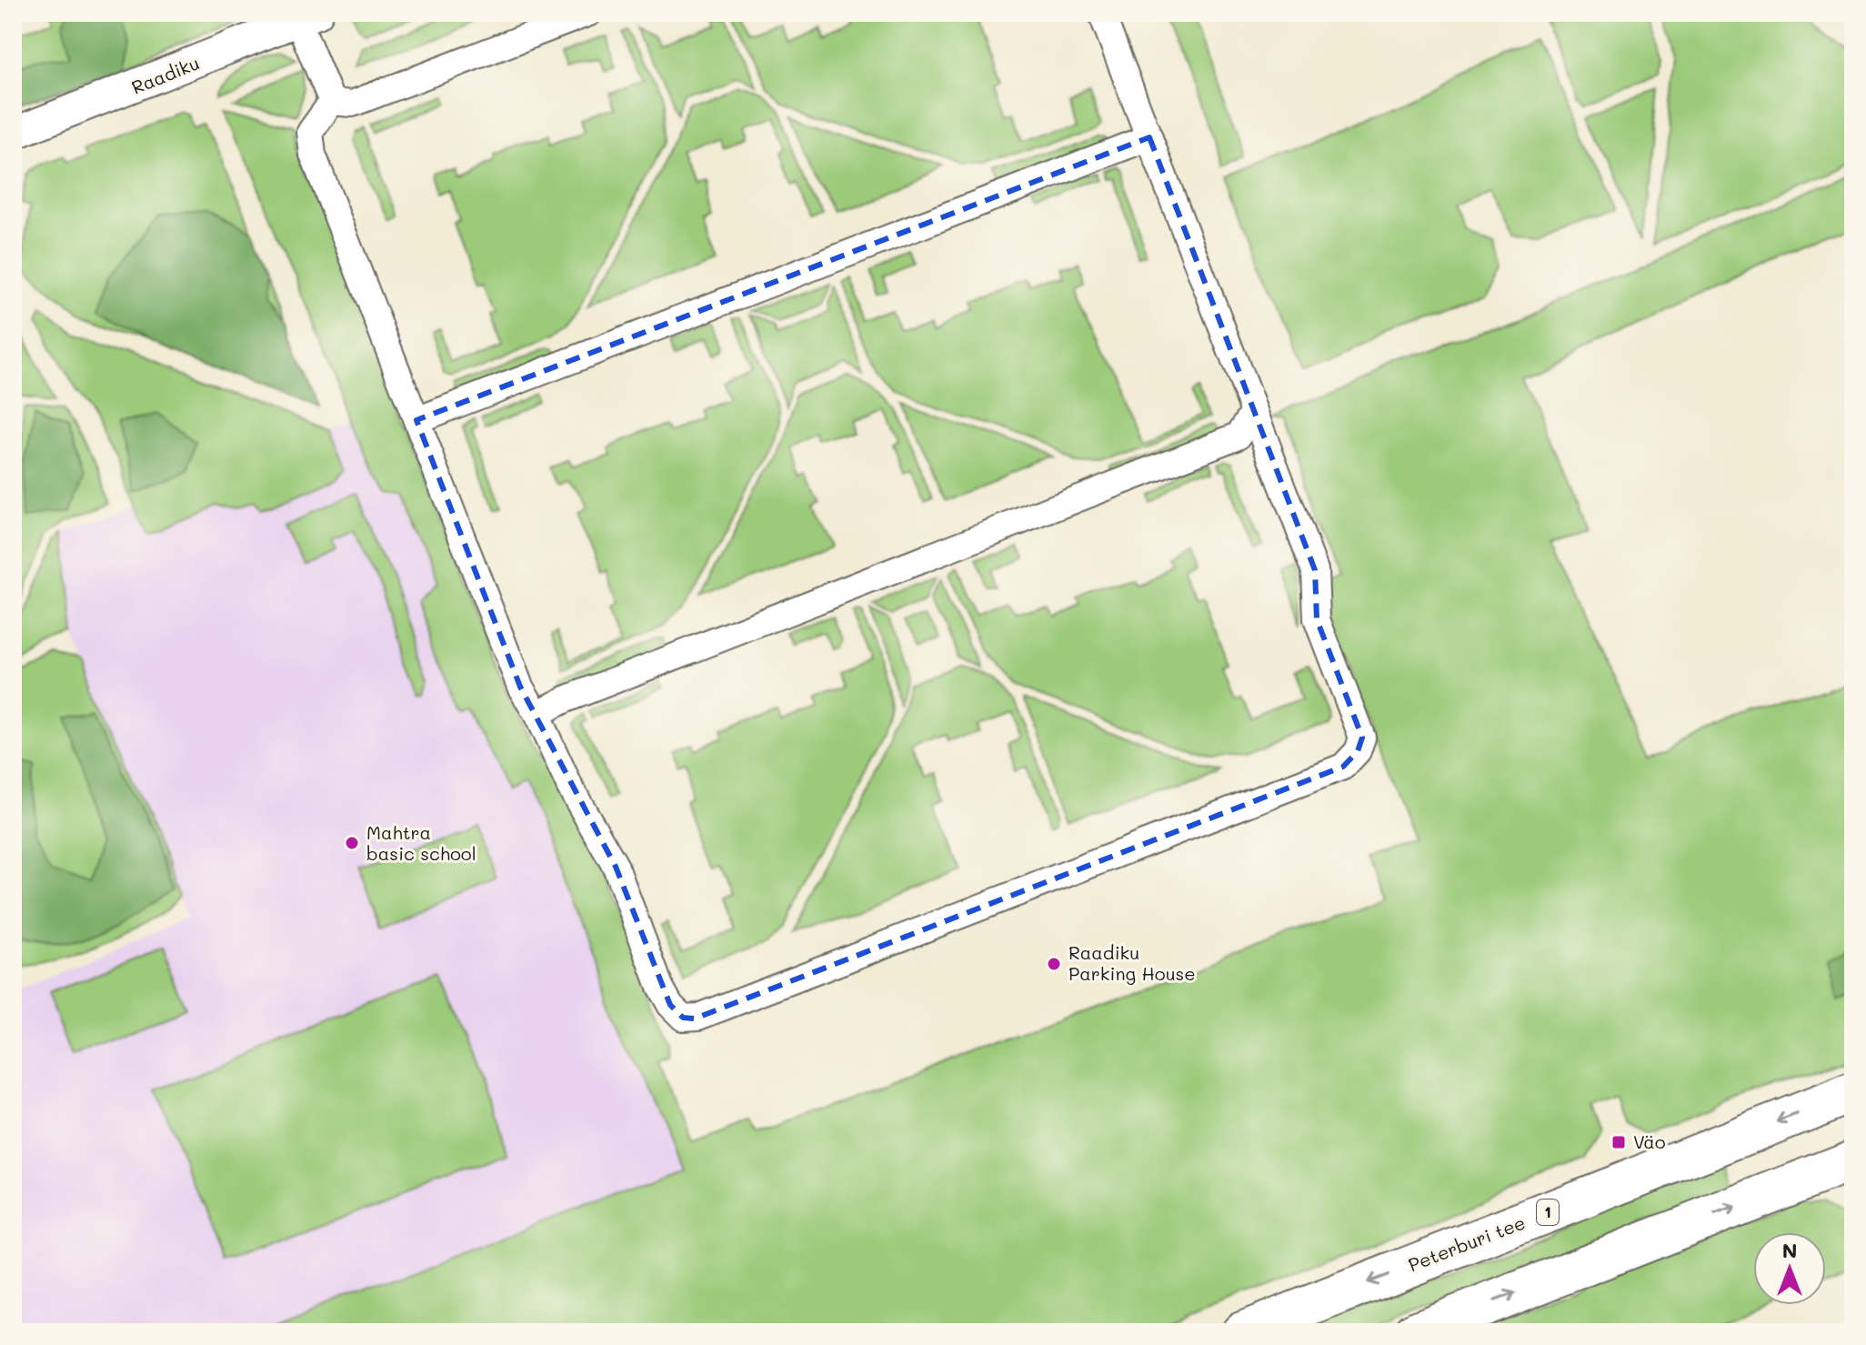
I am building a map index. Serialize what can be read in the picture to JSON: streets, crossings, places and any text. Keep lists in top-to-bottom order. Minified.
{"streets":{"highway":["1","Peterburi tee"],"street":["Raadiku"]},"places":{"other":["Mahtra basic school","Raadiku Parking House"],"transit":["Väo"]},"north":"top"}
